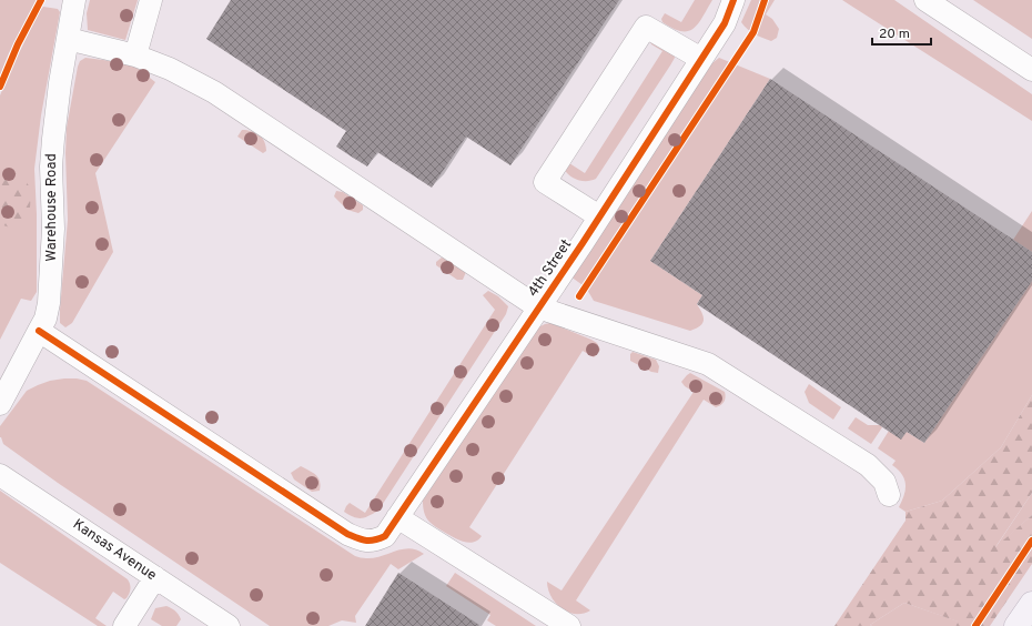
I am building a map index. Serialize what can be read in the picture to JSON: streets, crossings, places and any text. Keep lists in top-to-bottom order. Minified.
{"streets":{"street":["Warehouse Road","4th Street","Kansas Avenue"]},"crossings":[["Warehouse Road","4th Street"]],"scale_bar":"20 m"}
